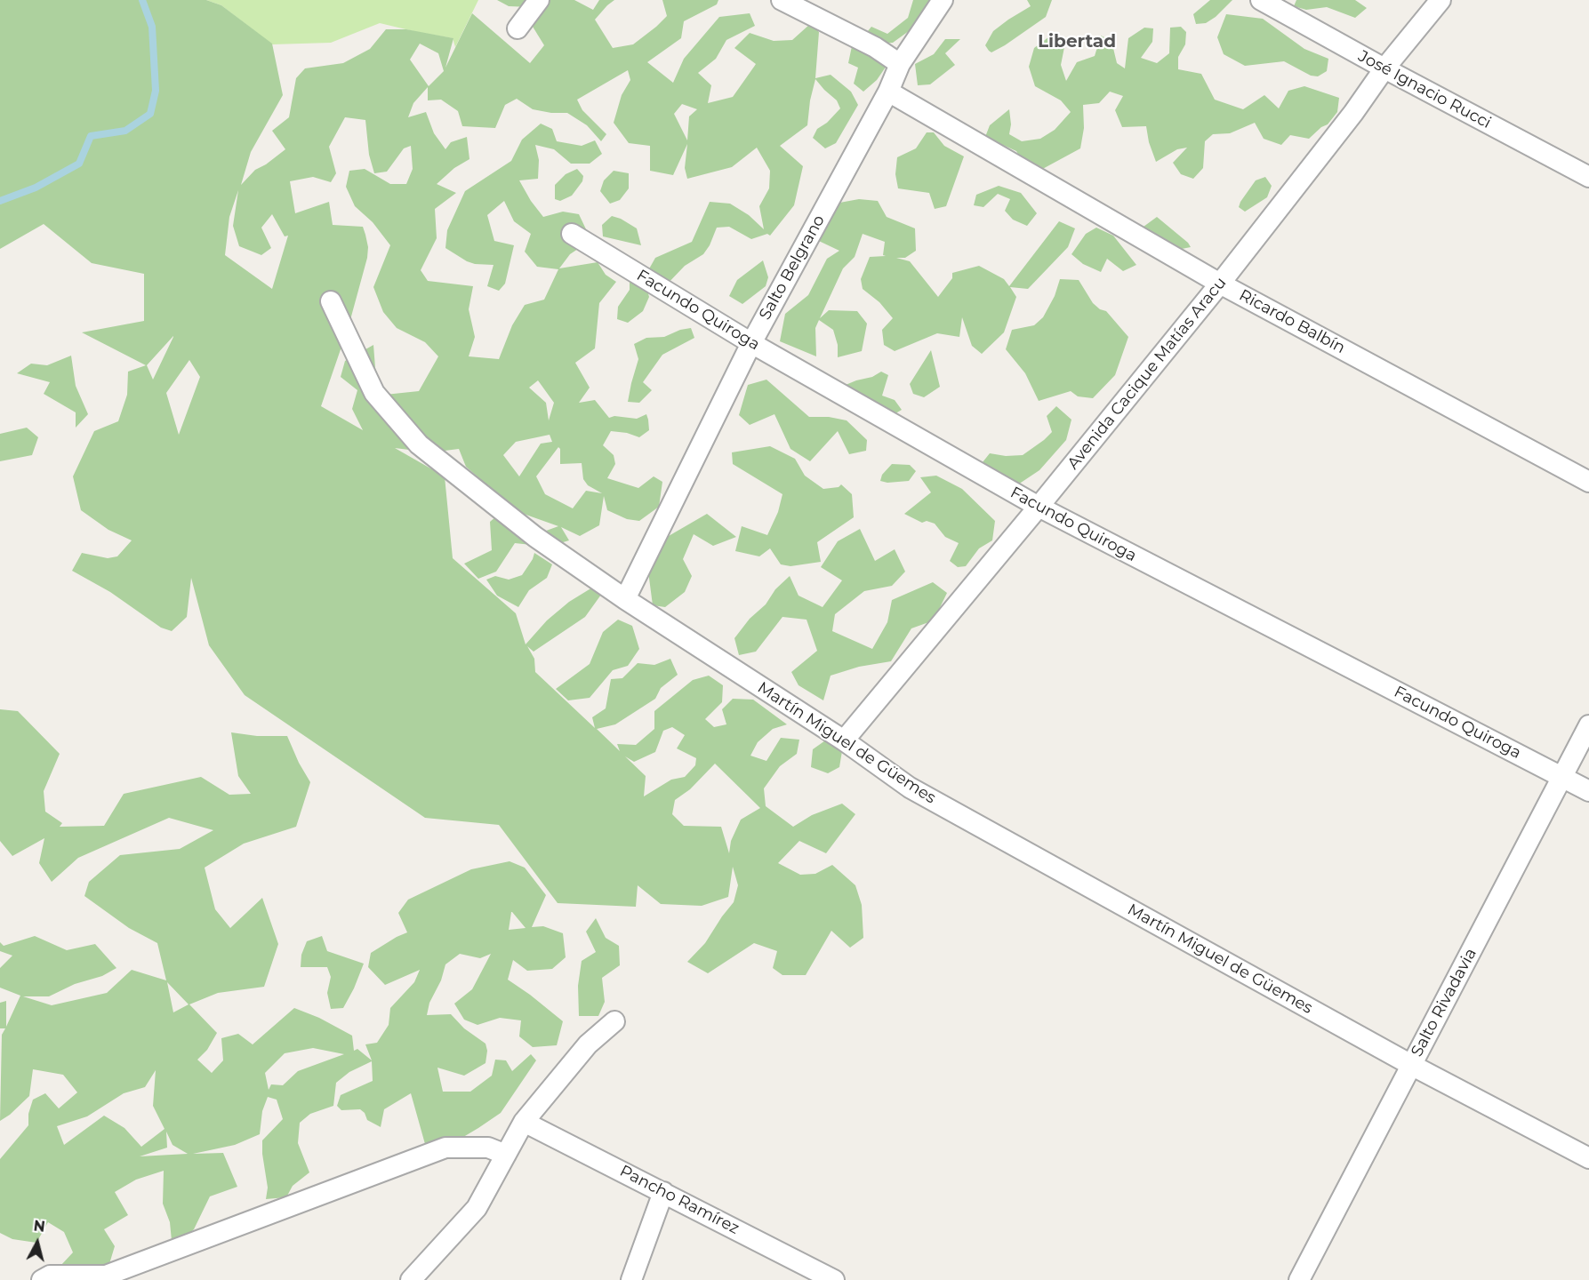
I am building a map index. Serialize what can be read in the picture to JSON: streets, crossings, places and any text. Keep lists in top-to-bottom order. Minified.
{"streets":{"street":["José Ignacio Rucci","Salto Belgrano","Facundo Quiroga","Ricardo Balbín","Avenida Cacique Matías Aracu","Martín Miguel de Güemes","Salto Rivadavia","Pancho Ramírez"]},"crossings":[["José Ignacio Rucci","Avenida Cacique Matías Aracu"],["Salto Belgrano","Facundo Quiroga"],["Salto Belgrano","Ricardo Balbín"],["Salto Belgrano","Martín Miguel de Güemes"],["Facundo Quiroga","Avenida Cacique Matías Aracu"],["Facundo Quiroga","Salto Rivadavia"],["Ricardo Balbín","Avenida Cacique Matías Aracu"],["Avenida Cacique Matías Aracu","Martín Miguel de Güemes"],["Martín Miguel de Güemes","Salto Rivadavia"]],"districts":["Libertad"],"north":"top"}
